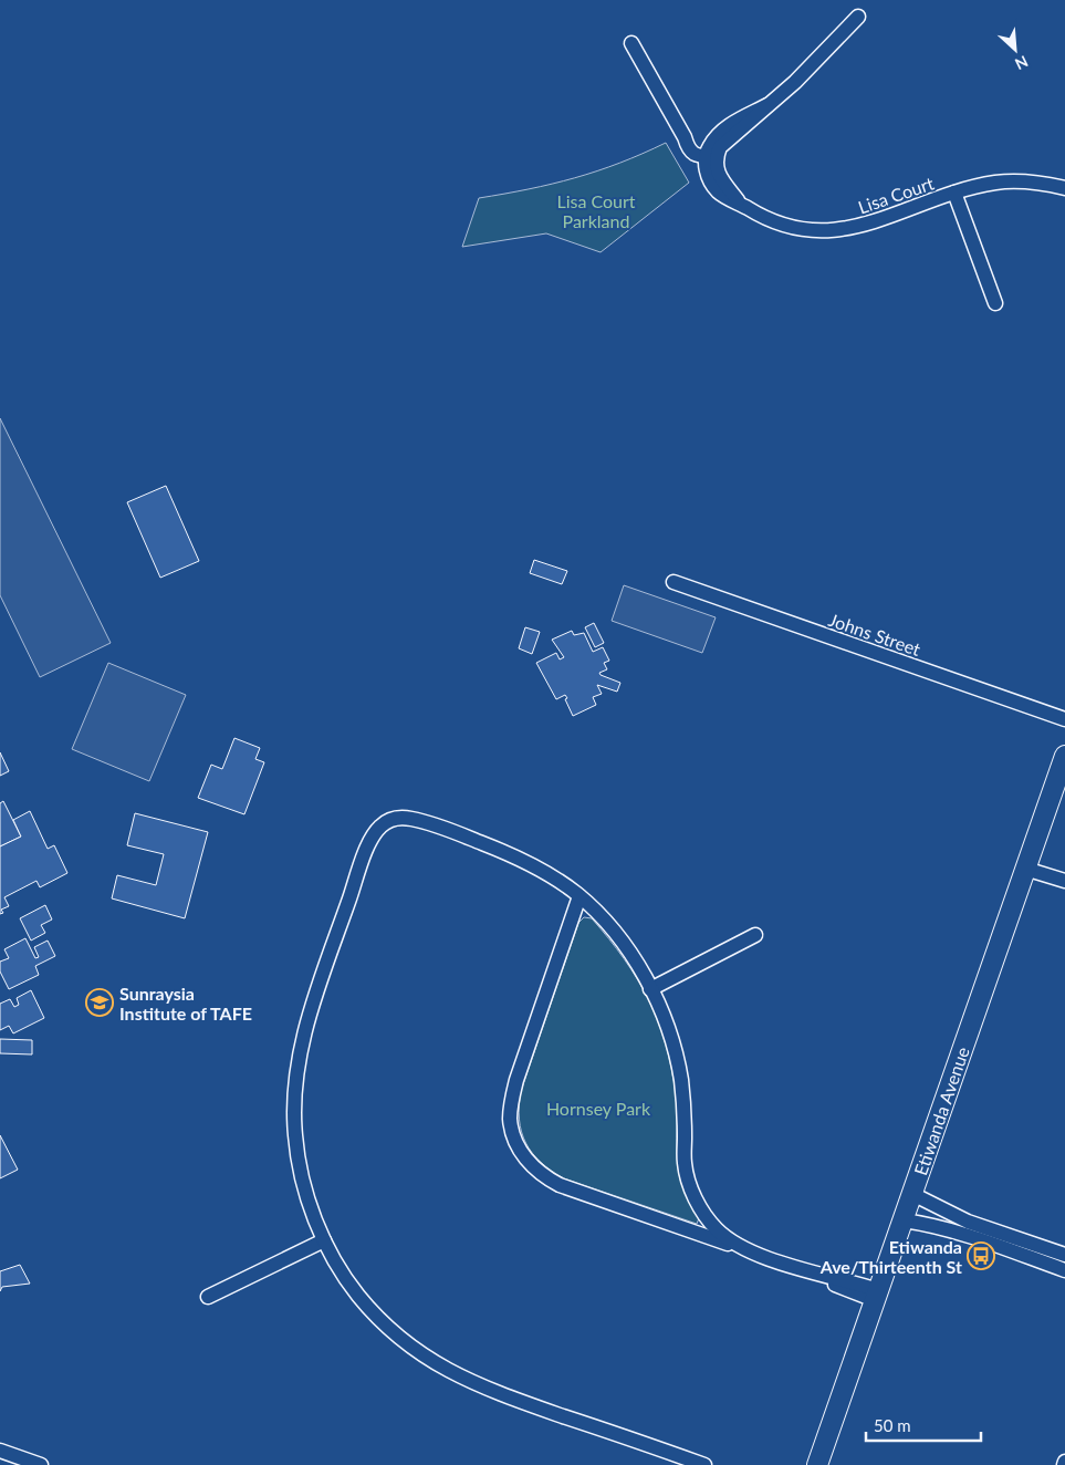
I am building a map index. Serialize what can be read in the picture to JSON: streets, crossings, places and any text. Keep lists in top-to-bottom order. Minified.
{"streets":{"street":["Lisa Court","Johns Street","Etiwanda Avenue"]},"parks":["Lisa Court Parkland","Hornsey Park"],"places":{"school or university":["Sunraysia Institute of TAFE"],"bus stop":["Etiwanda Ave/Thirteenth St"]},"scale_bar":"50 m","north":"bottom right"}
